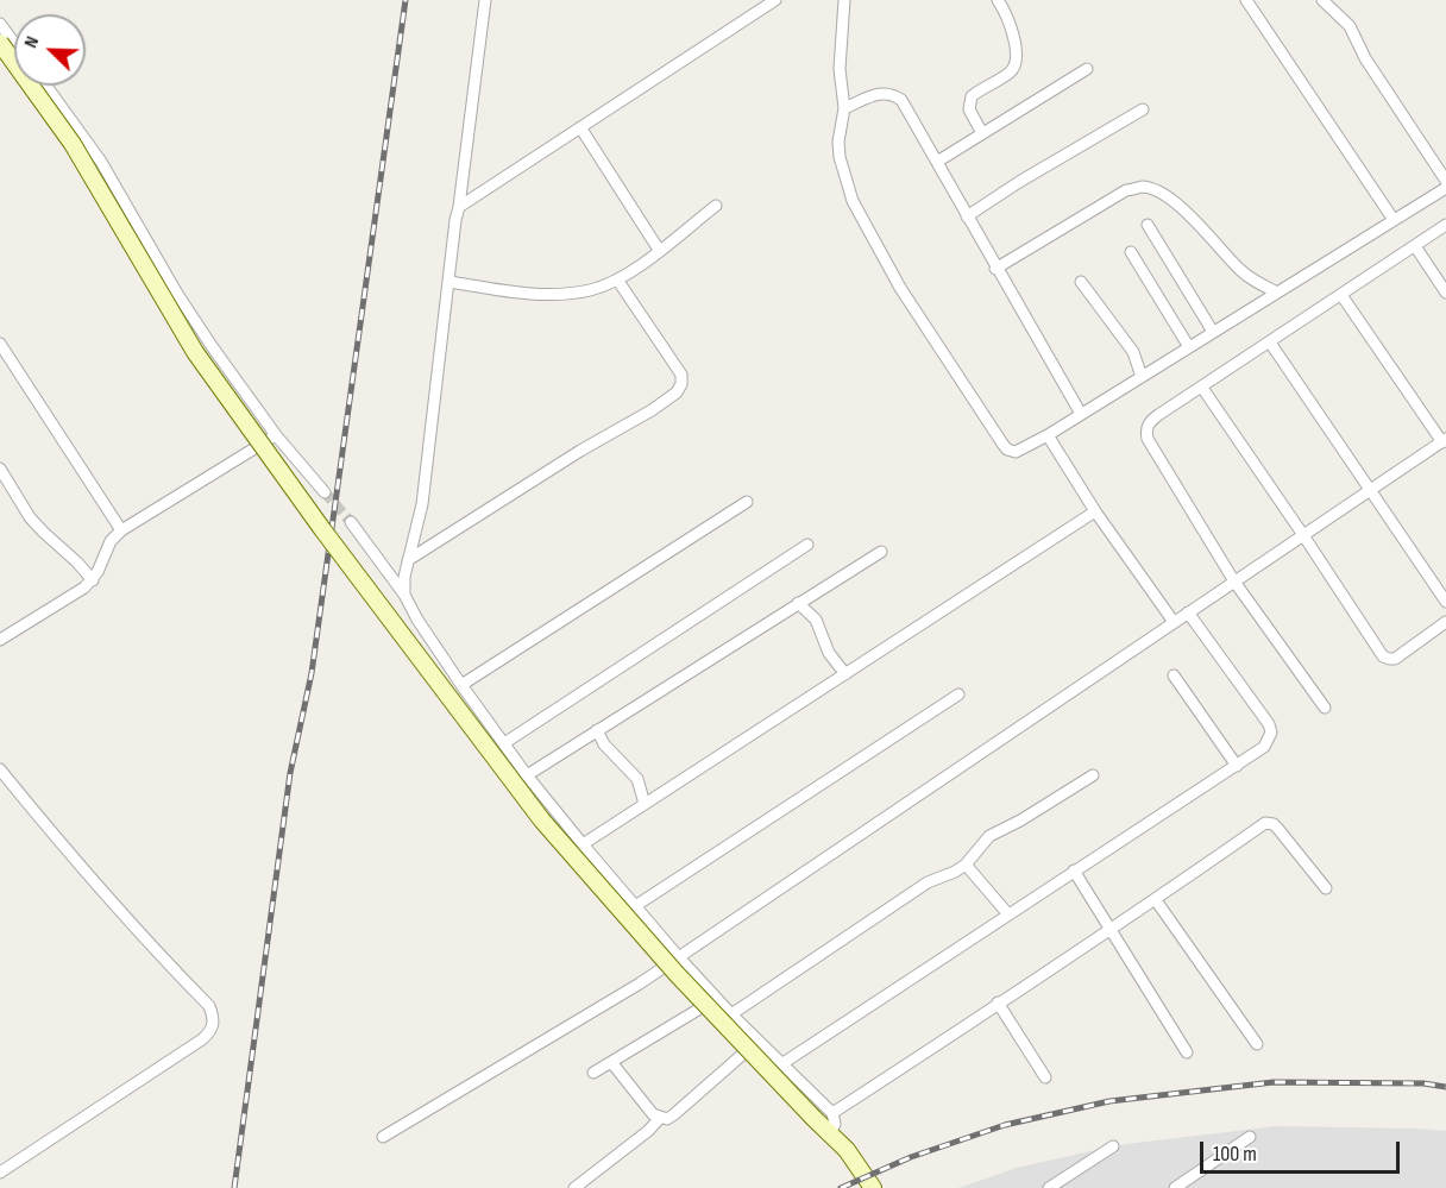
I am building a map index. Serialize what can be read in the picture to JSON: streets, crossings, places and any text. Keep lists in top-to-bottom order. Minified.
{"scale_bar":"100 m","north":"top left"}
